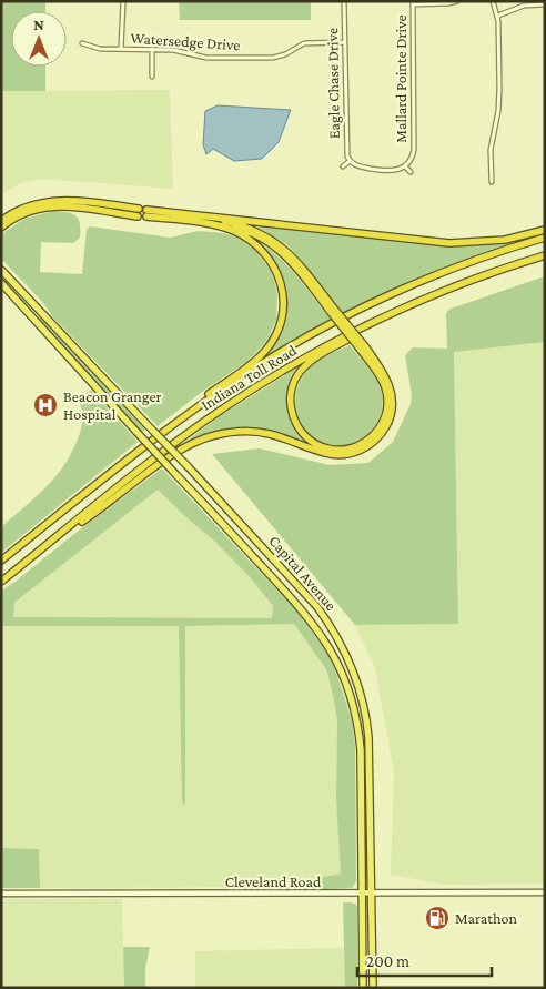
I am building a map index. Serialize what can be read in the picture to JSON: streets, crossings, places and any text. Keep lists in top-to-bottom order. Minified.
{"streets":{"highway":["Indiana Toll Road","Capital Avenue"],"main road":["Cleveland Road"],"street":["Watersedge Drive","Mallard Pointe Drive","Eagle Chase Drive"]},"crossings":[["Watersedge Drive","Eagle Chase Drive"],["Capital Avenue","Cleveland Road"]],"places":{"hospital":["Beacon Granger Hospital"],"fuel station":["Marathon"]},"scale_bar":"200 m","north":"top"}
